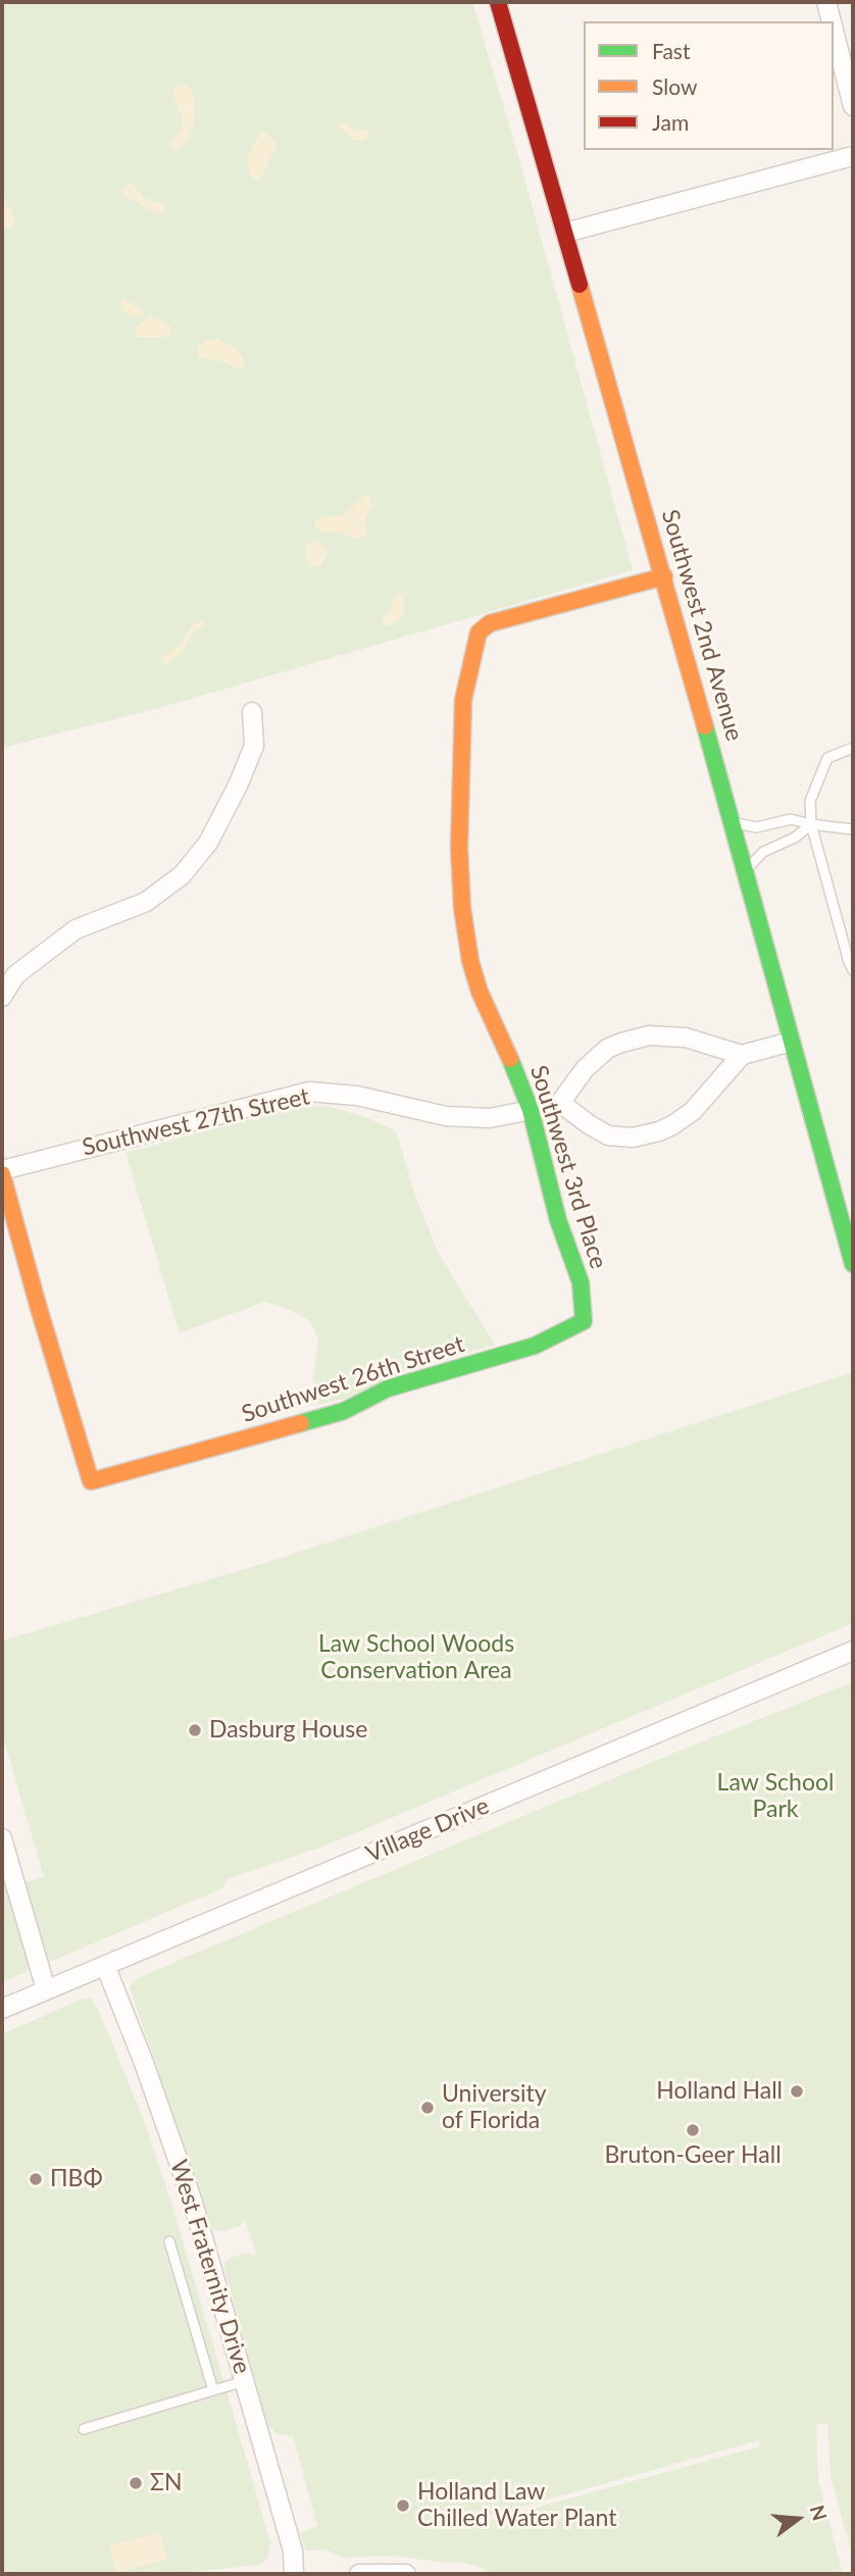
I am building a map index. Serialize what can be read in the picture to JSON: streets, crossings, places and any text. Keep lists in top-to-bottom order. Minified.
{"streets":{"street":["Southwest 2nd Avenue","Southwest 27th Street","Southwest 3rd Place","Southwest 26th Street","Village Drive","West Fraternity Drive"]},"crossings":[["Southwest 2nd Avenue","Southwest 3rd Place"],["Southwest 27th Street","Southwest 3rd Place"],["Southwest 27th Street","Southwest 26th Street"],["Southwest 3rd Place","Southwest 26th Street"],["Village Drive","West Fraternity Drive"]],"parks":["Law School Woods Conservation Area","Law School Park"],"places":["Dasburg House","Holland Hall","University of Florida","Bruton-Geer Hall","ΠΒΦ","ΣΝ","Holland Law Chilled Water Plant"],"legend":["Fast","Slow","Jam"],"north":"right"}
